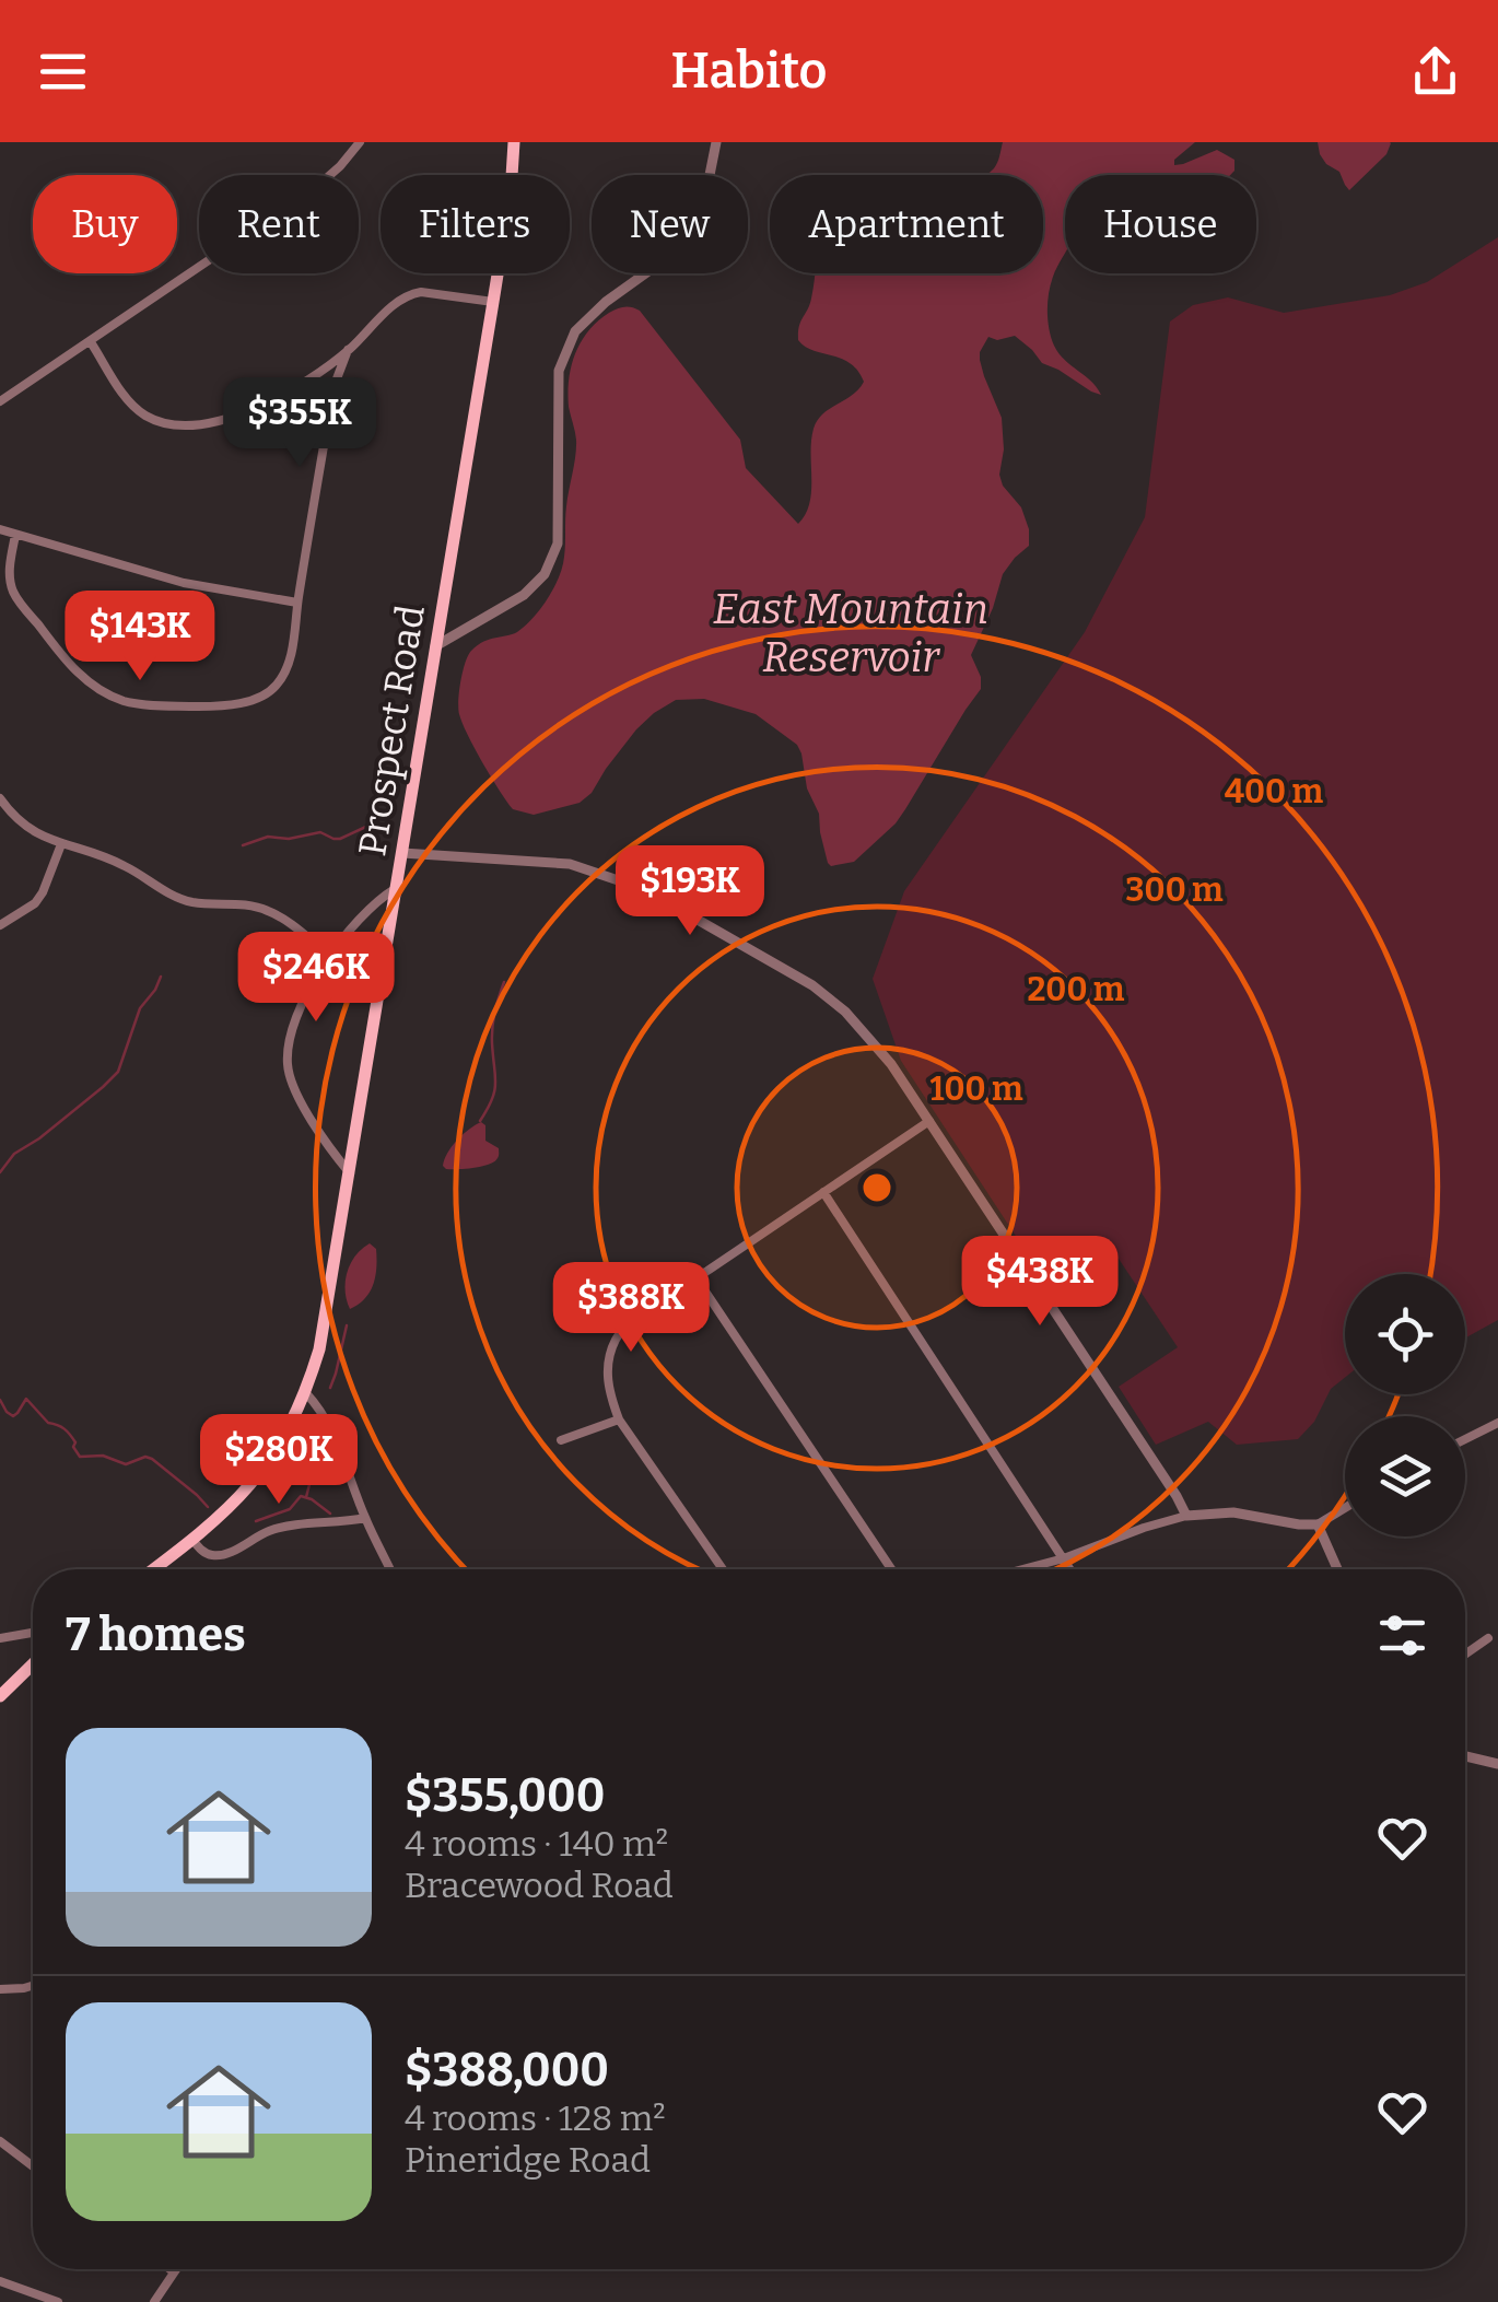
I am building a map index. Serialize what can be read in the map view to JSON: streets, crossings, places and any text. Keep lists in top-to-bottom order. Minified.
{"streets":{"main road":["Prospect Road"]},"water":["East Mountain Reservoir"],"page":{"header":"Habito","chip":["Buy","Rent","Filters","New","Apartment","House"],"price":["$355K","$143K","$193K","$246K","$438K","$388K","$280K"],"heading":"7 homes","list":[{"name":"$355,000","note":"4 rooms · 140 m² · Bracewood Road"},{"name":"$388,000","note":"4 rooms · 128 m² · Pineridge Road"}]},"rings":["400 m","300 m","200 m","100 m"]}
